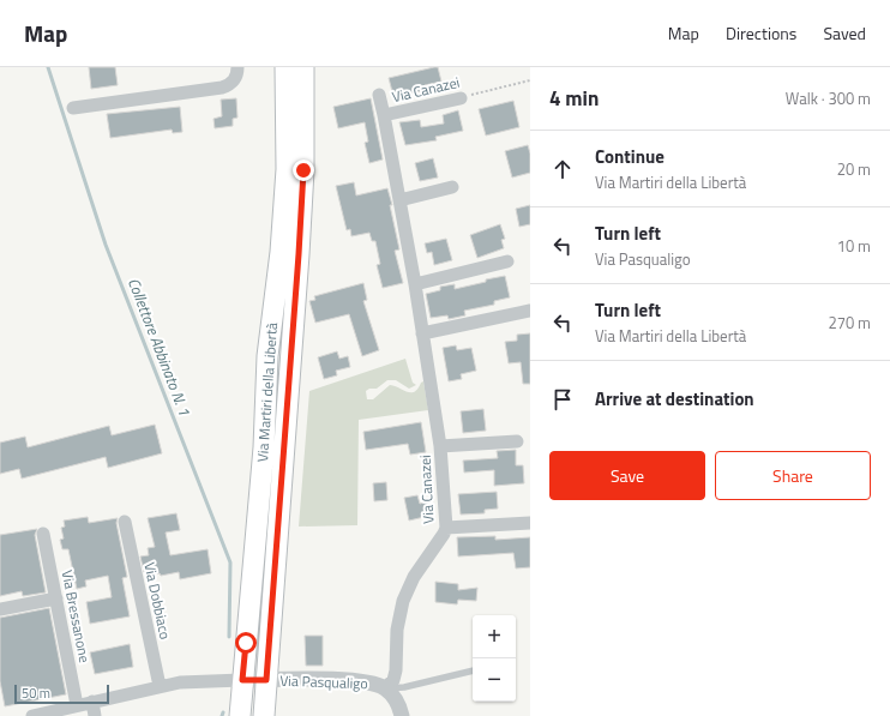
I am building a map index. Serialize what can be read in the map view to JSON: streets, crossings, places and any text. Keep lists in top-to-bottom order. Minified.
{"streets":{"main road":["Via Martiri della Libertà"],"street":["Via Canazei","Via Dobbiaco","Via Bressanone","Via Pasqualigo"]},"crossings":[["Via Canazei","Via Pasqualigo"],["Via Martiri della Libertà","Via Pasqualigo"],["Via Dobbiaco","Via Pasqualigo"],["Via Bressanone","Via Pasqualigo"]],"water":["Collettore Abbinato N. 1"],"scale_bar":"50 m","page":{"header":"Map","nav":["Map","Directions","Saved"],"heading":["4 min","Walk · 300 m"],"list":[["Continue","Via Martiri della Libertà","20 m"],["Turn left","Via Pasqualigo","10 m"],["Turn left","Via Martiri della Libertà","270 m"],"Arrive at destination"],"buttons":["Save","Share"],"map_buttons":["+","−"],"scale":"50 m"}}
